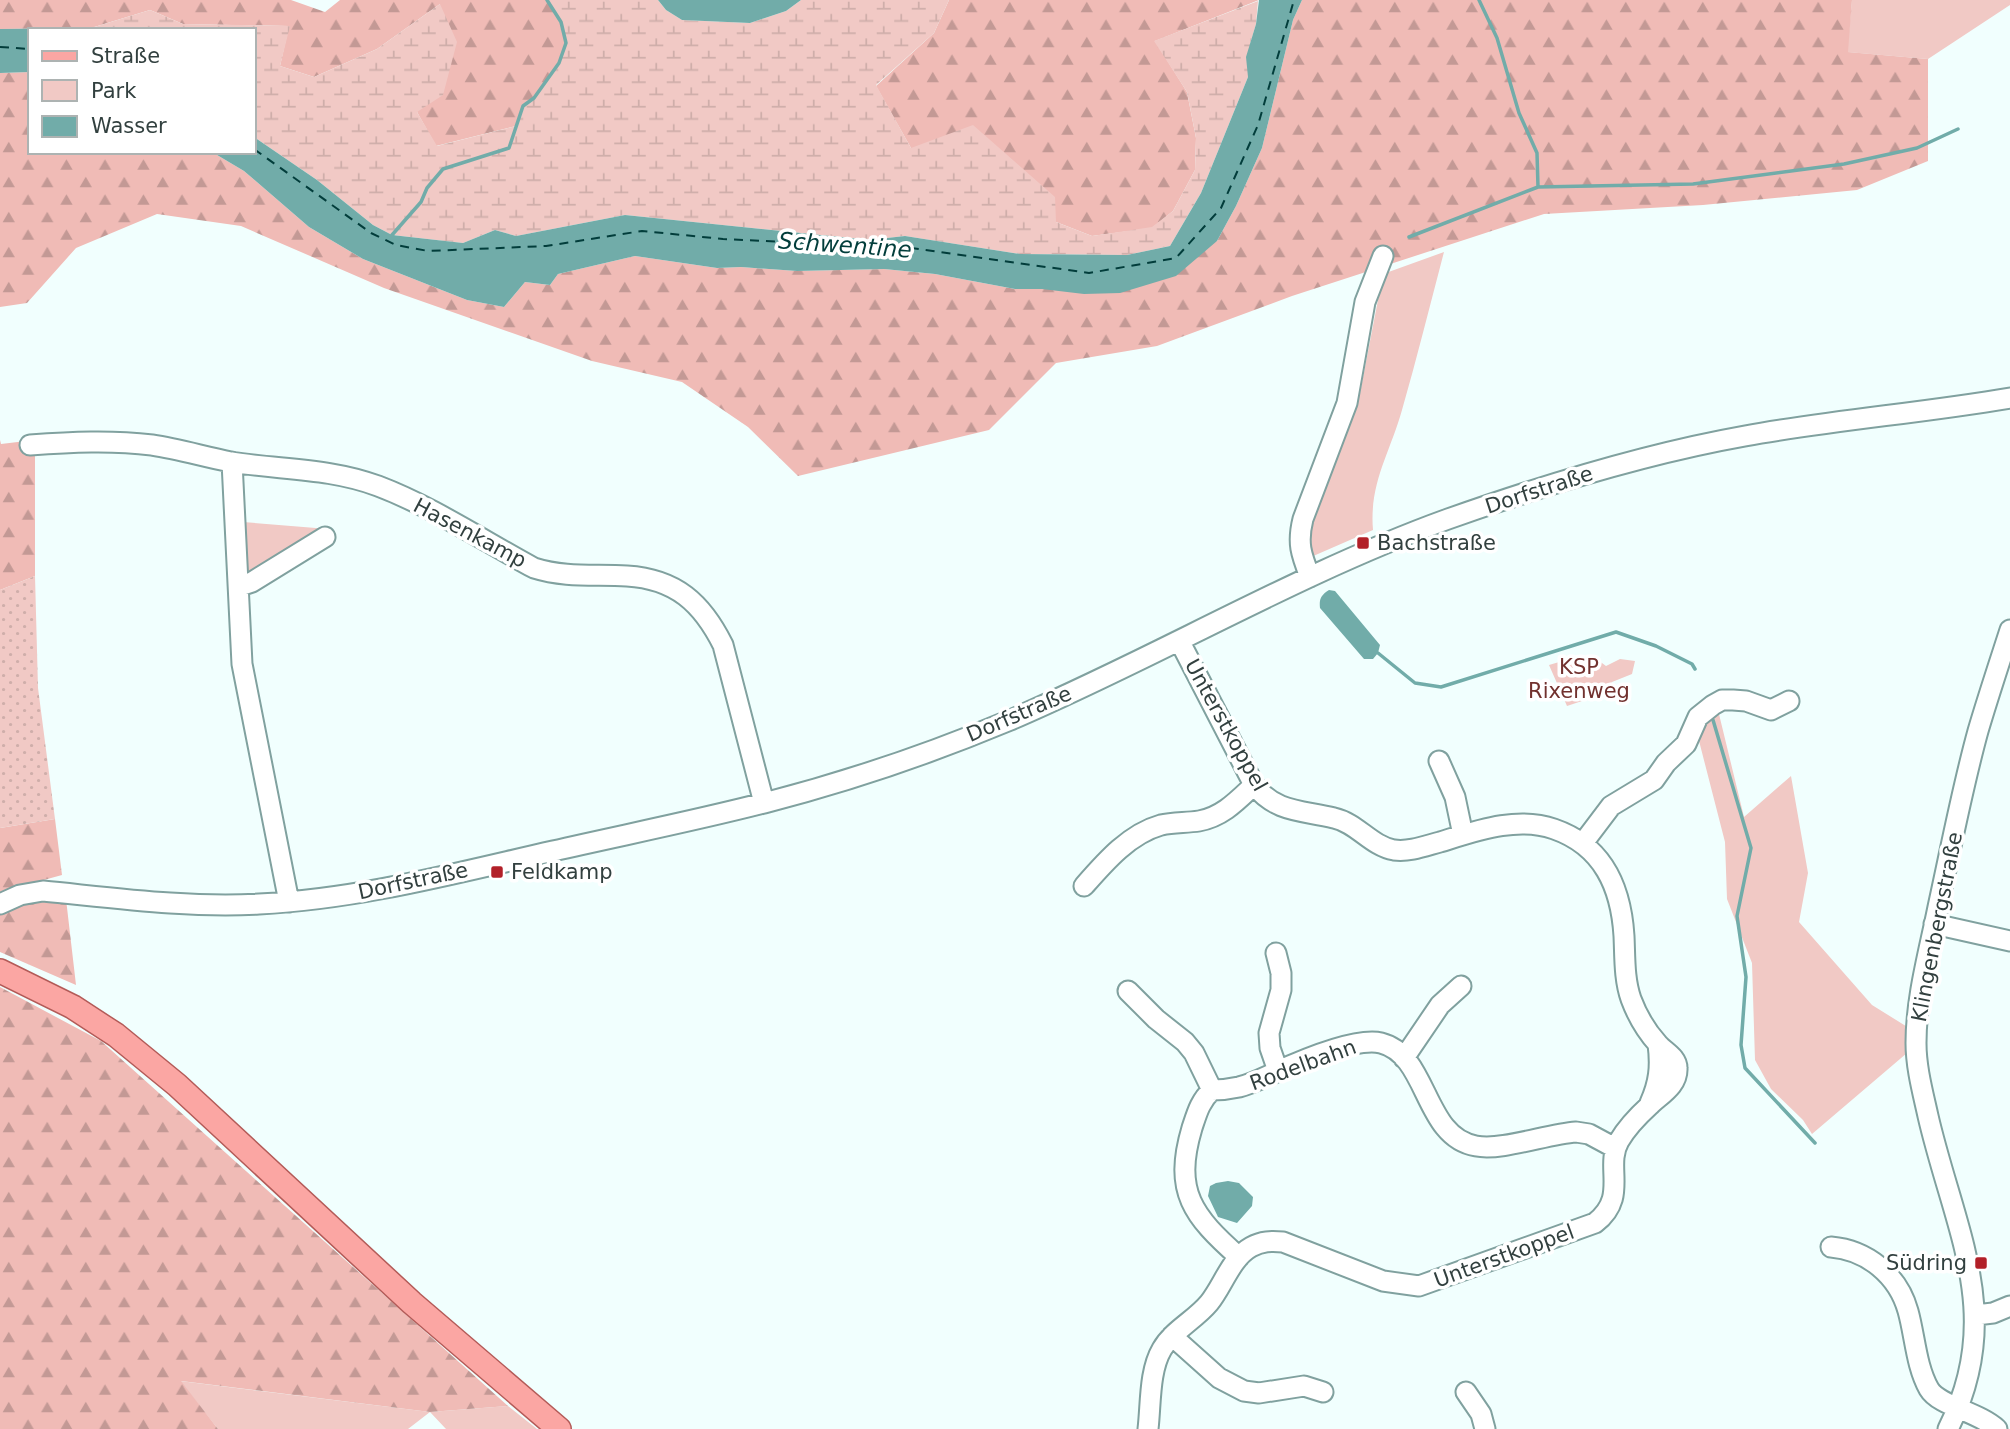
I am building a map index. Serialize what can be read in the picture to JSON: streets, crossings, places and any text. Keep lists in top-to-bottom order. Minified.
{"streets":{"street":["Dorfstraße","Hasenkamp","Unterstkoppel","Klingenbergstraße","Rodelbahn"]},"crossings":[["Dorfstraße","Hasenkamp"],["Dorfstraße","Unterstkoppel"]],"water":["Schwentine"],"parks":["KSP Rixenweg"],"places":{"transit":["Bachstraße","Feldkamp","Südring"]},"legend":["Straße","Park","Wasser"]}
